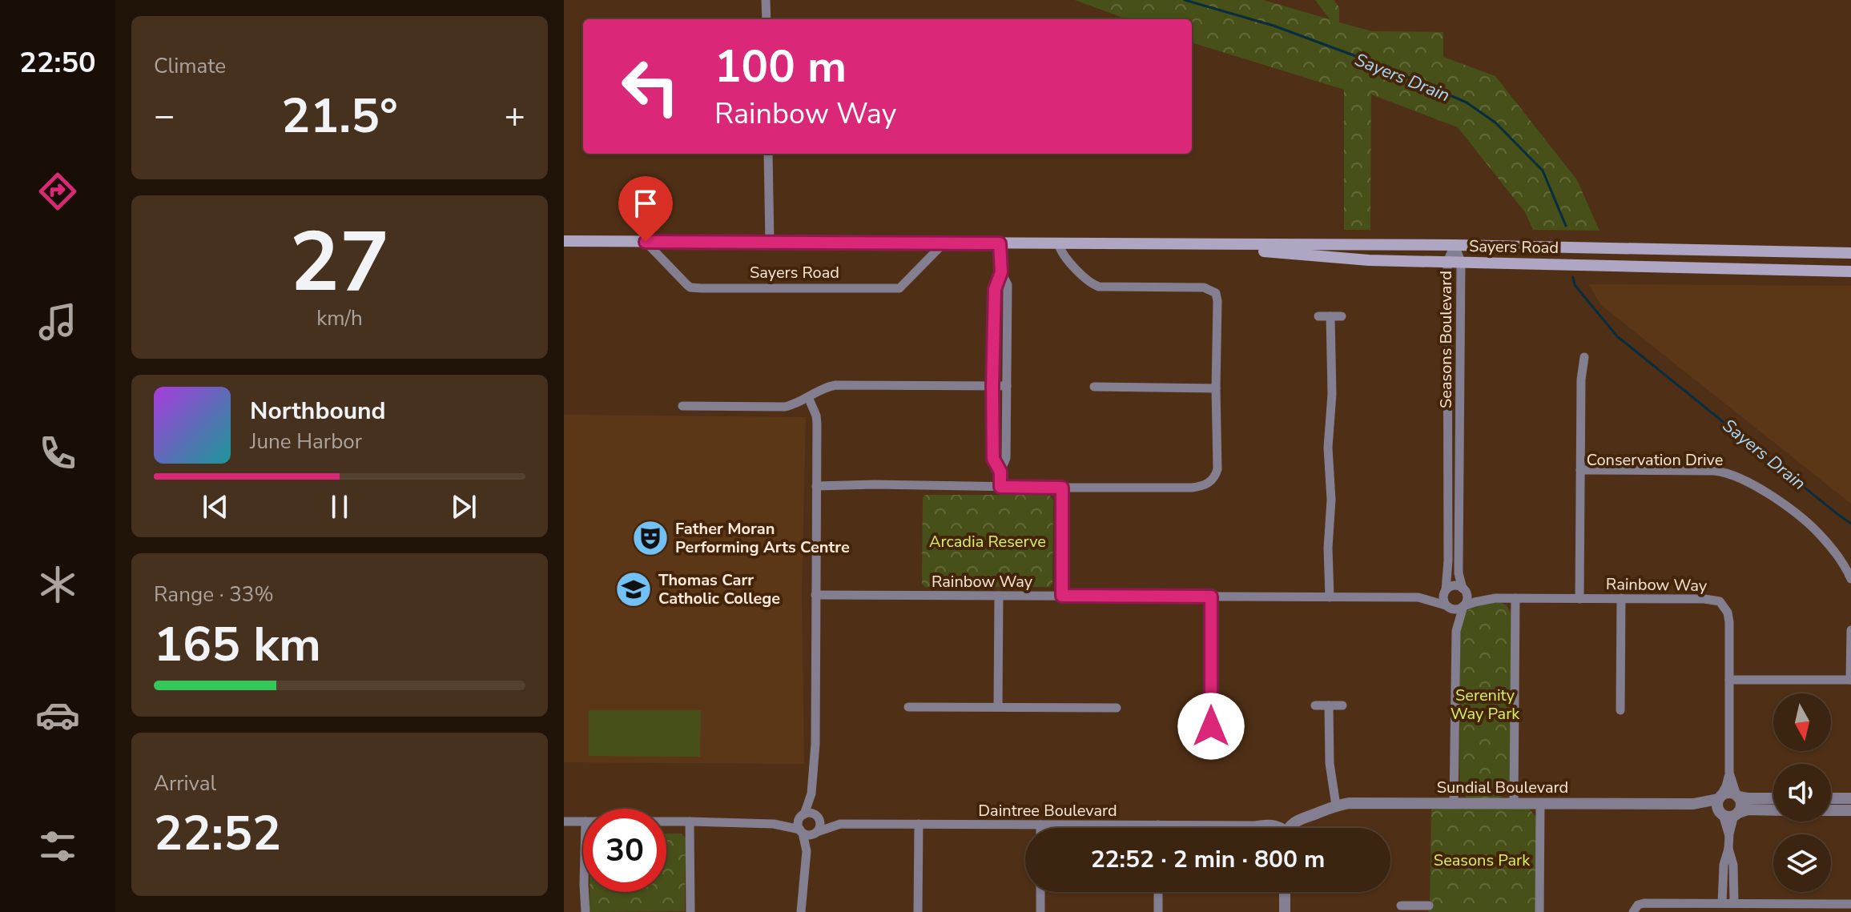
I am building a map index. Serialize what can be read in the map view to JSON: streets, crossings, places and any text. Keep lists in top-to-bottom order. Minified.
{"streets":{"main road":["Sayers Road"],"street":["Seasons Boulevard","Conservation Drive","Rainbow Way","Sundial Boulevard","Daintree Boulevard"]},"crossings":[["Sayers Road","Seasons Boulevard"],["Seasons Boulevard","Rainbow Way"],["Conservation Drive","Rainbow Way"],["Rainbow Way","Sundial Boulevard"]],"water":["Sayers Drain"],"parks":["Arcadia Reserve","Serenity Way Park","Seasons Park"],"places":{"theatre":["Father Moran Performing Arts Centre"],"school or university":["Thomas Carr Catholic College"]},"north":"bottom","page":{"tabs":"22:50","tile":["Climate",["27","km/h"],["Range · 33%","165 km"],["Arrival","22:52"]],"turn":["100 m","Rainbow Way"],"heat":["−","21.5°","+"],"song":["Northbound","June Harbor"],"limit":"30","trip":"22:52 · 2 min · 800 m"}}
